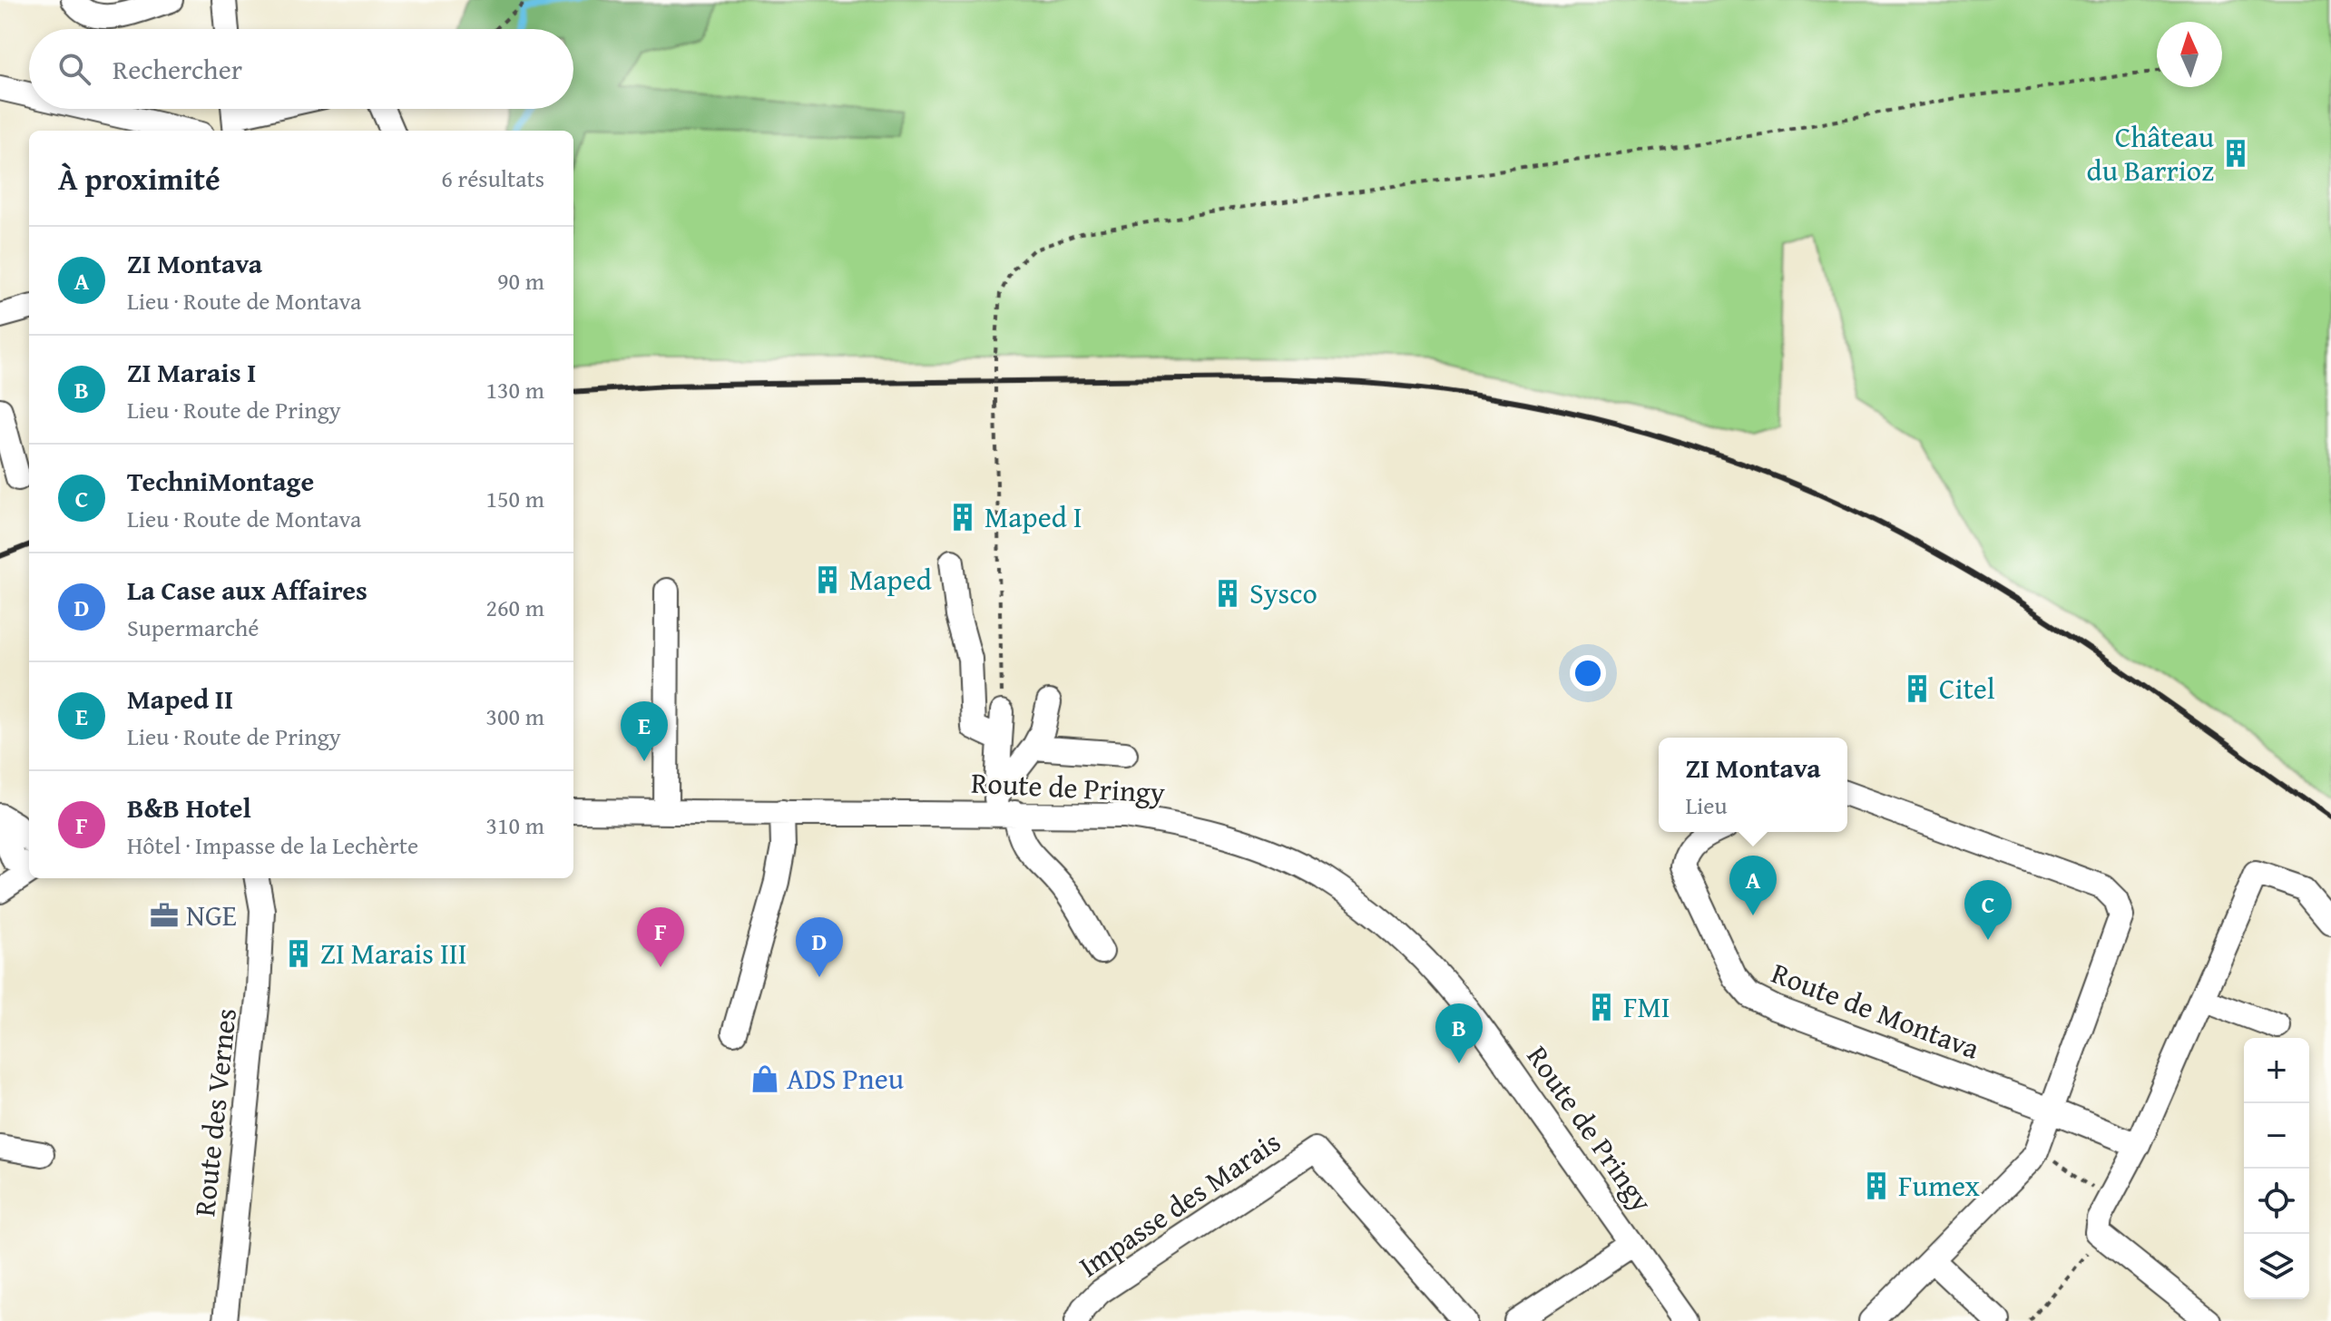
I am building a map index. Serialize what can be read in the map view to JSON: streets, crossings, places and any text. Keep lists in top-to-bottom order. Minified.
{"streets":{"street":["Route de Pringy","Route de Montava","Route des Vernes","Impasse des Marais"]},"places":{"building":["Château du Barrioz","Maped I","Maped","Sysco","Citel","ZI Marais III","FMI","Fumex"],"office":["NGE"],"shop":["ADS Pneu"]},"north":"top","page":{"search":"Rechercher","heading":["À proximité","6 résultats"],"list":[{"mark":"A","name":"ZI Montava","note":"Lieu · Route de Montava","value":"90 m"},{"mark":"B","name":"ZI Marais I","note":"Lieu · Route de Pringy","value":"130 m"},{"mark":"C","name":"TechniMontage","note":"Lieu · Route de Montava","value":"150 m"},{"mark":"D","name":"La Case aux Affaires","note":"Supermarché","value":"260 m"},{"mark":"E","name":"Maped II","note":"Lieu · Route de Pringy","value":"300 m"},{"mark":"F","name":"B&B Hotel","note":"Hôtel · Impasse de la Lechèrte","value":"310 m"}],"pins":["E","A","C","F","D","B"],"popup":["ZI Montava","Lieu"],"map_buttons":["+","−"]}}
